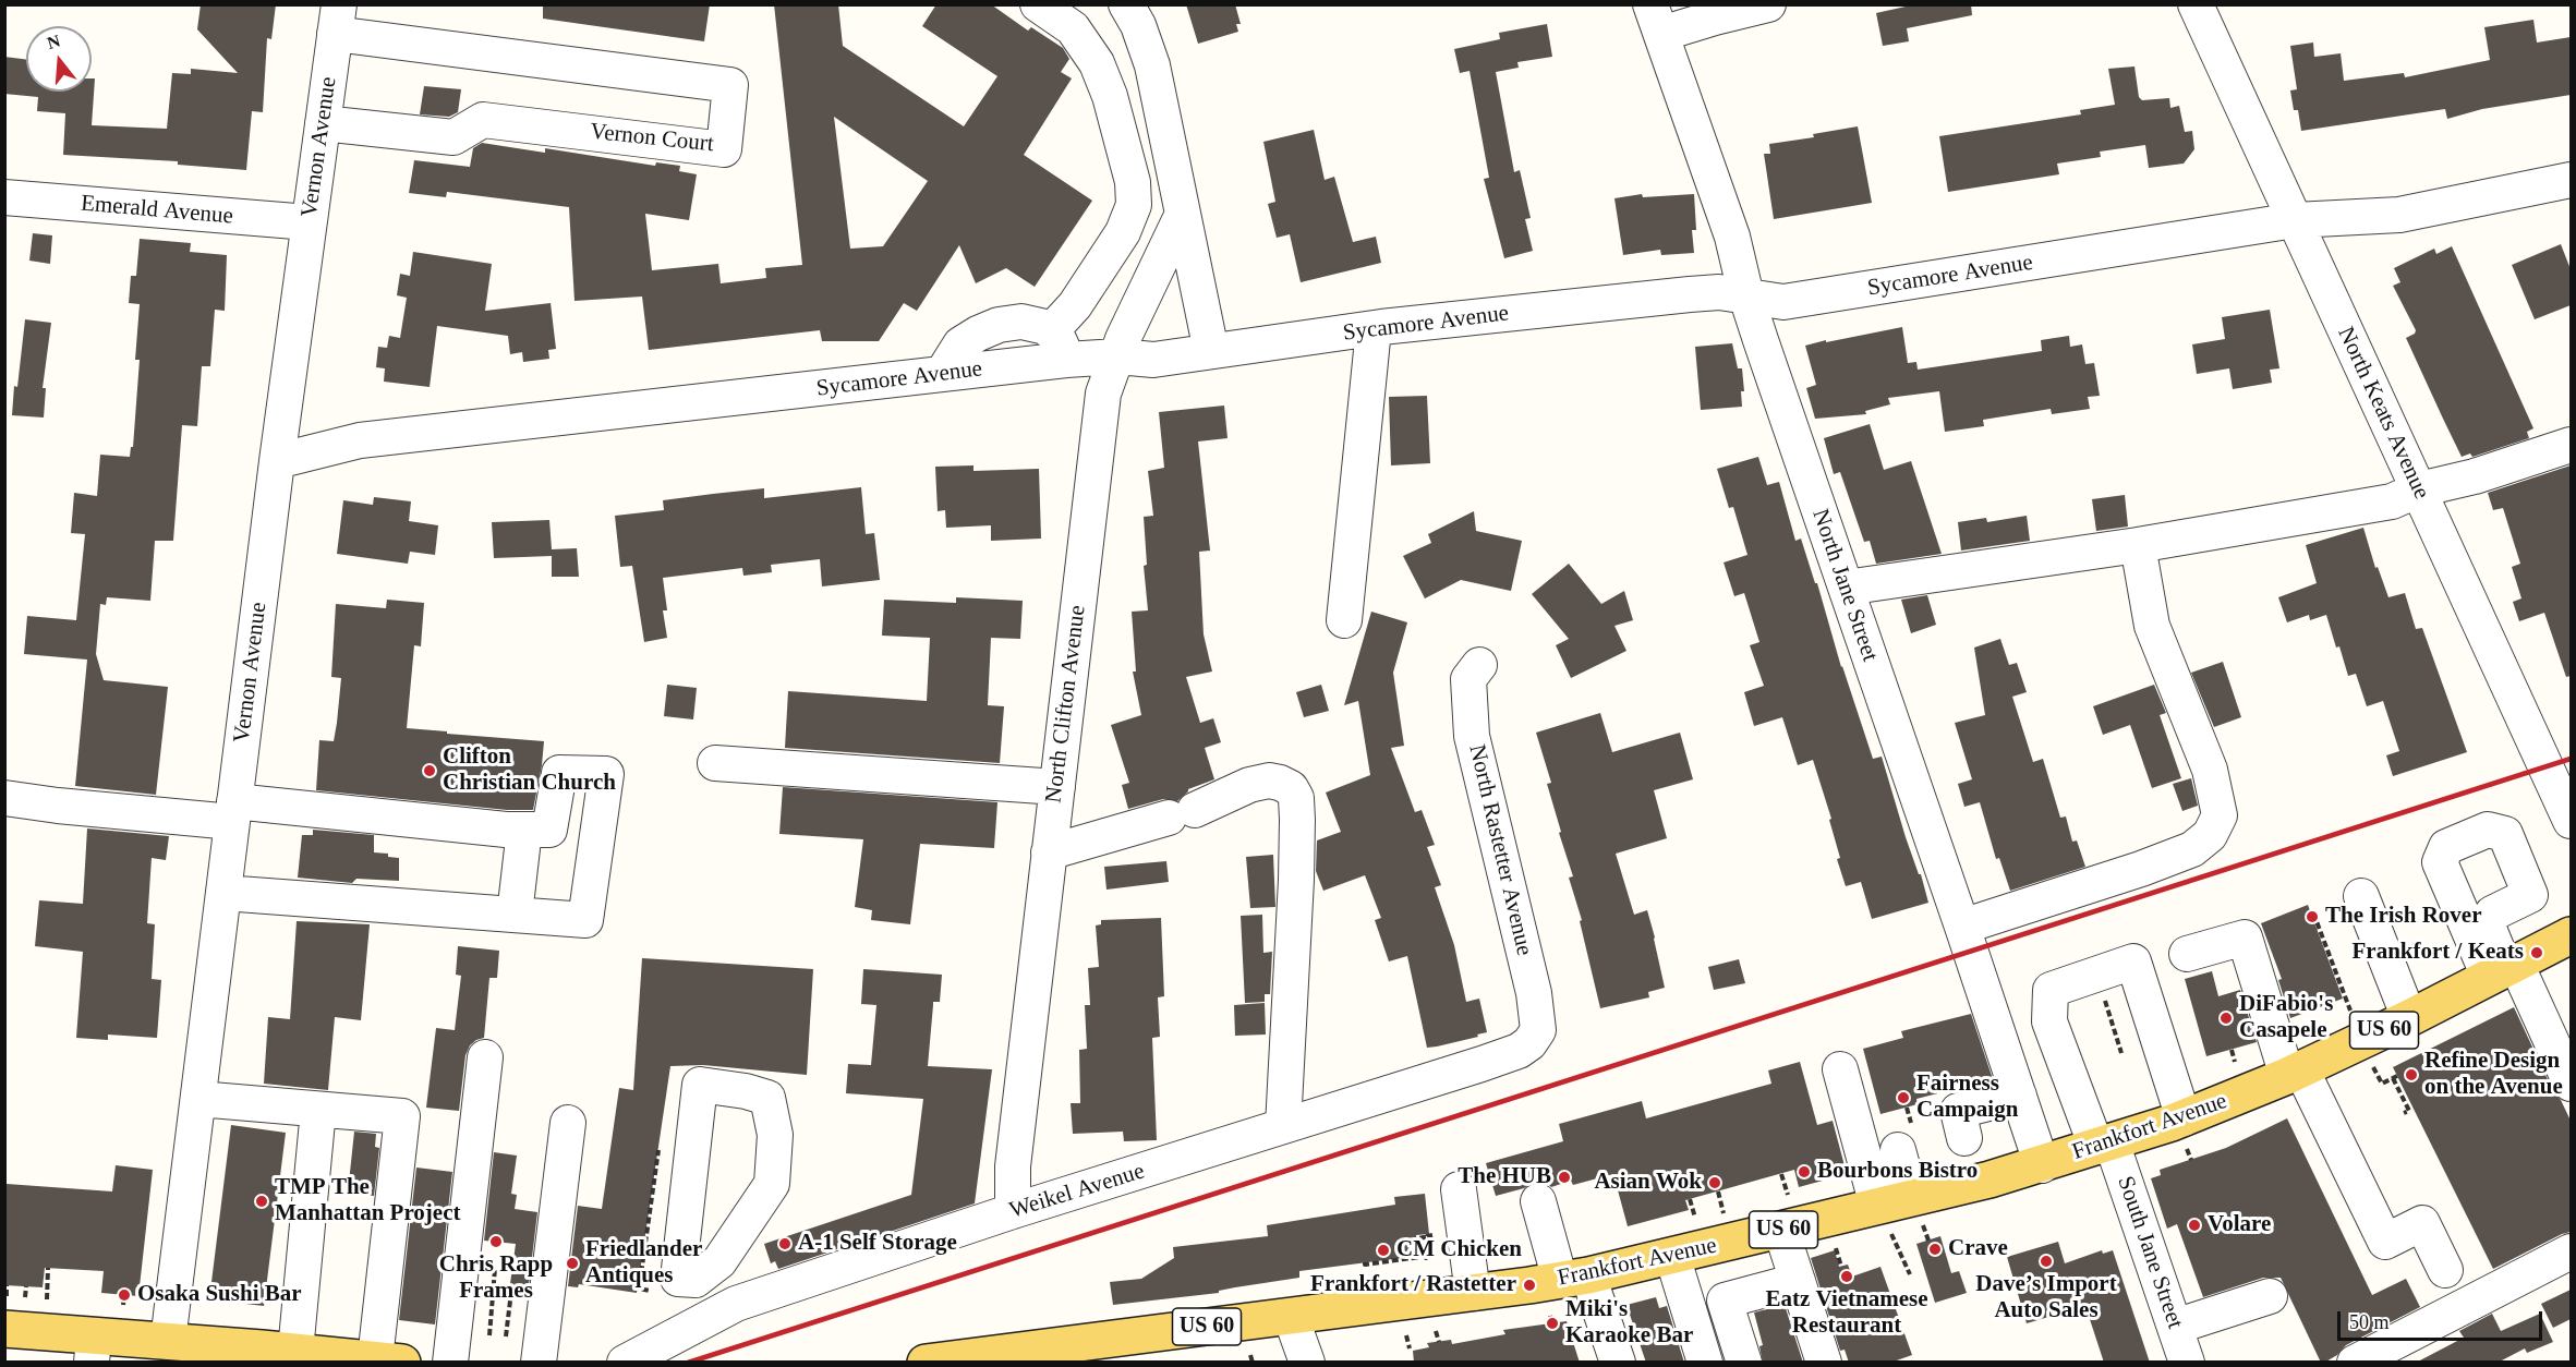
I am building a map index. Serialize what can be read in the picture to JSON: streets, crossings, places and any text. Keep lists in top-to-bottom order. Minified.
{"streets":{"main road":["US 60","Frankfort Avenue"],"street":["Vernon Court","Vernon Avenue","Emerald Avenue","Sycamore Avenue","North Keats Avenue","North Jane Street","North Clifton Avenue","North Rastetter Avenue","Weikel Avenue","South Jane Street"]},"crossings":[["Vernon Court","Vernon Avenue"],["Vernon Avenue","Emerald Avenue"],["Vernon Avenue","Sycamore Avenue"],["Sycamore Avenue","North Keats Avenue"],["Sycamore Avenue","North Jane Street"],["Sycamore Avenue","North Clifton Avenue"],["North Jane Street","Frankfort Avenue"],["North Clifton Avenue","Weikel Avenue"],["North Rastetter Avenue","Weikel Avenue"],["Frankfort Avenue","South Jane Street"]],"places":["Clifton Christian Church","The Irish Rover","Frankfort / Keats","DiFabio's Casapele","Refine Design on the Avenue","Fairness Campaign","Bourbons Bistro","The HUB","Asian Wok","TMP The Manhattan Project","Volare","Chris Rapp Frames","A-1 Self Storage","Crave","CM Chicken","Dave’s Import Auto Sales","Friedlander Antiques","Eatz Vietnamese Restaurant","Frankfort / Rastetter","Osaka Sushi Bar","Miki's Karaoke Bar"],"scale_bar":"50 m","north":"top"}
